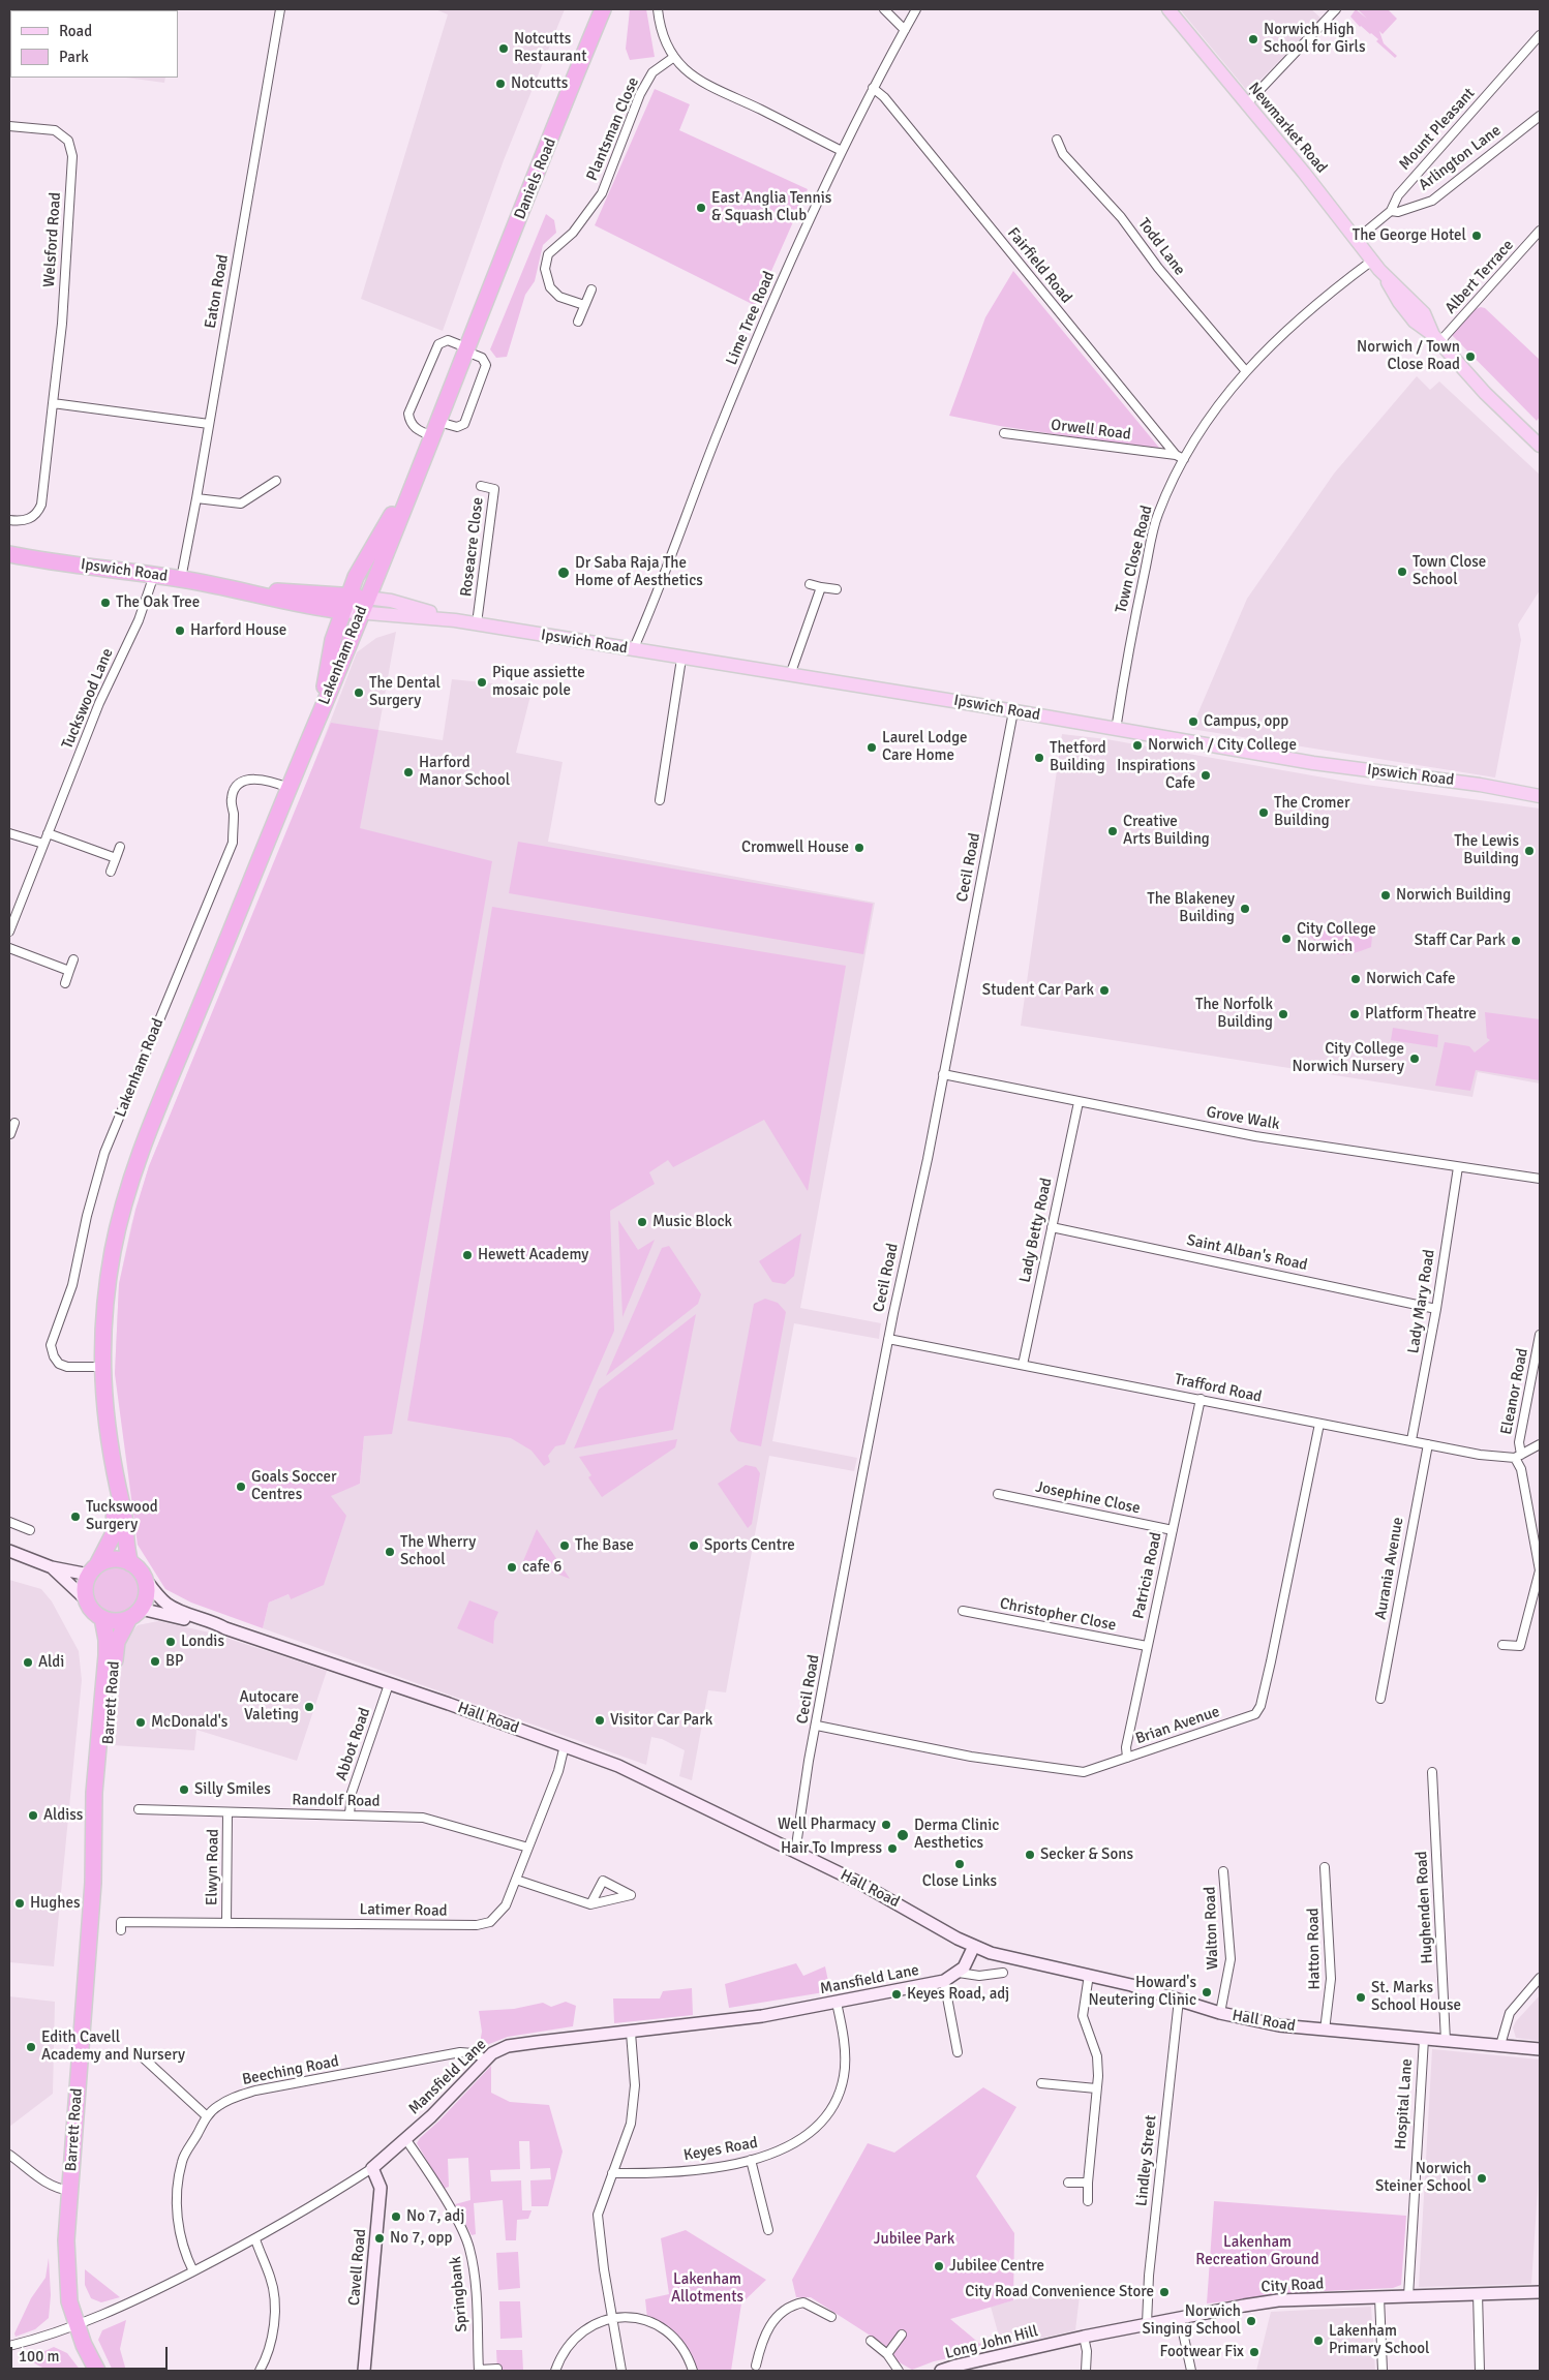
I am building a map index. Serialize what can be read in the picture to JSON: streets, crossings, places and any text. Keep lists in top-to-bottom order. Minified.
{"streets":{"highway":["Daniels Road","Ipswich Road","Lakenham Road","Barrett Road","Hall Road"],"main road":["Newmarket Road"],"street":["Plantsman Close","Mount Pleasant","Arlington Lane","Welsford Road","Todd Lane","Fairfield Road","Albert Terrace","Eaton Road","Lime Tree Road","Orwell Road","Roseacre Close","Town Close Road","Tuckswood Lane","Cecil Road","Grove Walk","Lady Betty Road","Saint Alban's Road","Lady Mary Road","Trafford Road","Eleanor Road","Josephine Close","Aurania Avenue","Patricia Road","Christopher Close","Brian Avenue","Abbot Road","Randolf Road","Elwyn Road","Hughenden Road","Latimer Road","Walton Road","Hatton Road","Mansfield Lane","Beeching Road","Hospital Lane","Keyes Road","Lindley Street","Cavell Road","City Road","Springbank","Long John Hill"]},"crossings":[["Newmarket Road","Mount Pleasant"],["Newmarket Road","Albert Terrace"],["Newmarket Road","Town Close Road"],["Mount Pleasant","Arlington Lane"],["Daniels Road","Ipswich Road"],["Daniels Road","Lakenham Road"],["Todd Lane","Town Close Road"],["Fairfield Road","Lime Tree Road"],["Fairfield Road","Orwell Road"],["Fairfield Road","Town Close Road"],["Eaton Road","Ipswich Road"],["Lime Tree Road","Ipswich Road"],["Roseacre Close","Ipswich Road"],["Town Close Road","Ipswich Road"],["Ipswich Road","Lakenham Road"],["Ipswich Road","Tuckswood Lane"],["Ipswich Road","Cecil Road"],["Lakenham Road","Barrett Road"],["Lakenham Road","Hall Road"],["Cecil Road","Grove Walk"],["Cecil Road","Trafford Road"],["Cecil Road","Hall Road"],["Cecil Road","Brian Avenue"],["Grove Walk","Lady Betty Road"],["Grove Walk","Lady Mary Road"],["Lady Betty Road","Saint Alban's Road"],["Lady Betty Road","Trafford Road"],["Saint Alban's Road","Lady Mary Road"],["Lady Mary Road","Trafford Road"],["Trafford Road","Eleanor Road"],["Trafford Road","Aurania Avenue"],["Trafford Road","Patricia Road"],["Trafford Road","Brian Avenue"],["Josephine Close","Patricia Road"],["Patricia Road","Christopher Close"],["Patricia Road","Brian Avenue"],["Barrett Road","Hall Road"],["Barrett Road","Mansfield Lane"],["Hall Road","Abbot Road"],["Hall Road","Hughenden Road"],["Hall Road","Latimer Road"],["Hall Road","Walton Road"],["Hall Road","Hatton Road"],["Hall Road","Mansfield Lane"],["Hall Road","Hospital Lane"],["Hall Road","Lindley Street"],["Abbot Road","Randolf Road"],["Randolf Road","Elwyn Road"],["Randolf Road","Latimer Road"],["Elwyn Road","Latimer Road"],["Mansfield Lane","Beeching Road"],["Mansfield Lane","Keyes Road"],["Mansfield Lane","Cavell Road"],["Mansfield Lane","Springbank"],["Hospital Lane","City Road"],["Lindley Street","City Road"],["City Road","Long John Hill"]],"parks":["Jubilee Park","Lakenham Recreation Ground","Lakenham Allotments"],"places":["Norwich High School for Girls","Notcutts Restaurant","Notcutts","East Anglia Tennis & Squash Club","The George Hotel","Norwich / Town Close Road","Town Close School","Dr Saba Raja The Home of Aesthetics","The Oak Tree","Harford House","Pique assiette mosaic pole","The Dental Surgery","Campus, opp","Norwich / City College","Laurel Lodge Care Home","Thetford Building","Harford Manor School","Inspirations Cafe","The Cromer Building","Creative Arts Building","Cromwell House","The Lewis Building","Norwich Building","The Blakeney Building","City College Norwich","Staff Car Park","Norwich Cafe","Student Car Park","The Norfolk Building","Platform Theatre","City College Norwich Nursery","Music Block","Hewett Academy","Goals Soccer Centres","Tuckswood Surgery","The Base","Sports Centre","The Wherry School","cafe 6","Londis","BP","Aldi","Autocare Valeting","Visitor Car Park","McDonald's","Silly Smiles","Aldiss","Well Pharmacy","Derma Clinic Aesthetics","Hair To Impress","Secker & Sons","Close Links","Hughes","Howard's Neutering Clinic","Keyes Road, adj","St. Marks School House","Edith Cavell Academy and Nursery","Norwich Steiner School","No 7, adj","No 7, opp","Jubilee Centre","City Road Convenience Store","Norwich Singing School","Lakenham Primary School","Footwear Fix"],"legend":["Road","Park"],"scale_bar":"100 m"}
